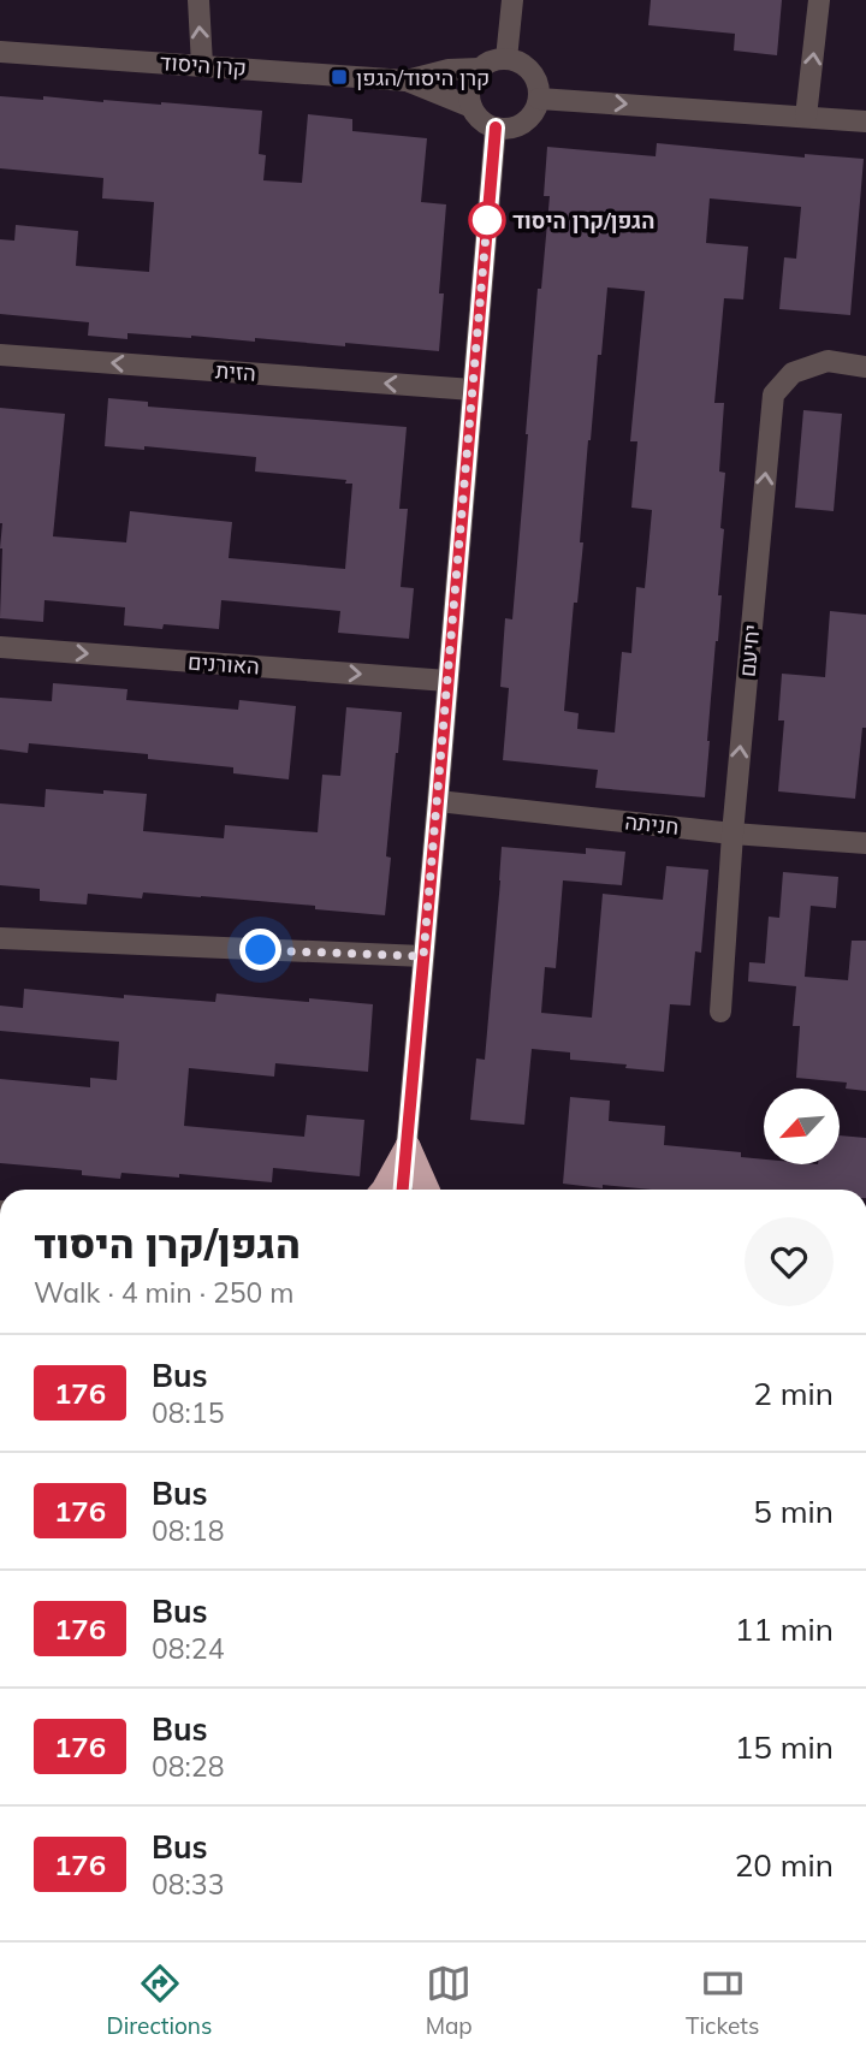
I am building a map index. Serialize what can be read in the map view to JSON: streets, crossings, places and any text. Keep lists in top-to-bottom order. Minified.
{"streets":{"street":["קרן היסוד","הזית","יחיעם","האורנים","חניתה"]},"crossings":[["יחיעם","חניתה"]],"one_way":["הזית","יחיעם","האורנים"],"places":{"transit":["קרן היסוד/הגפן"],"other":["הגפן/קרן היסוד"]},"lines":["bus line 176"],"north":"bottom left","page":{"heading":["הגפן/קרן היסוד","Walk · 4 min · 250 m"],"list":[{"mark":"176","name":"Bus","note":"08:15","value":"2 min"},{"mark":"176","name":"Bus","note":"08:18","value":"5 min"},{"mark":"176","name":"Bus","note":"08:24","value":"11 min"},{"mark":"176","name":"Bus","note":"08:28","value":"15 min"},{"mark":"176","name":"Bus","note":"08:33","value":"20 min"}],"tabs":["Directions","Map","Tickets"]}}
